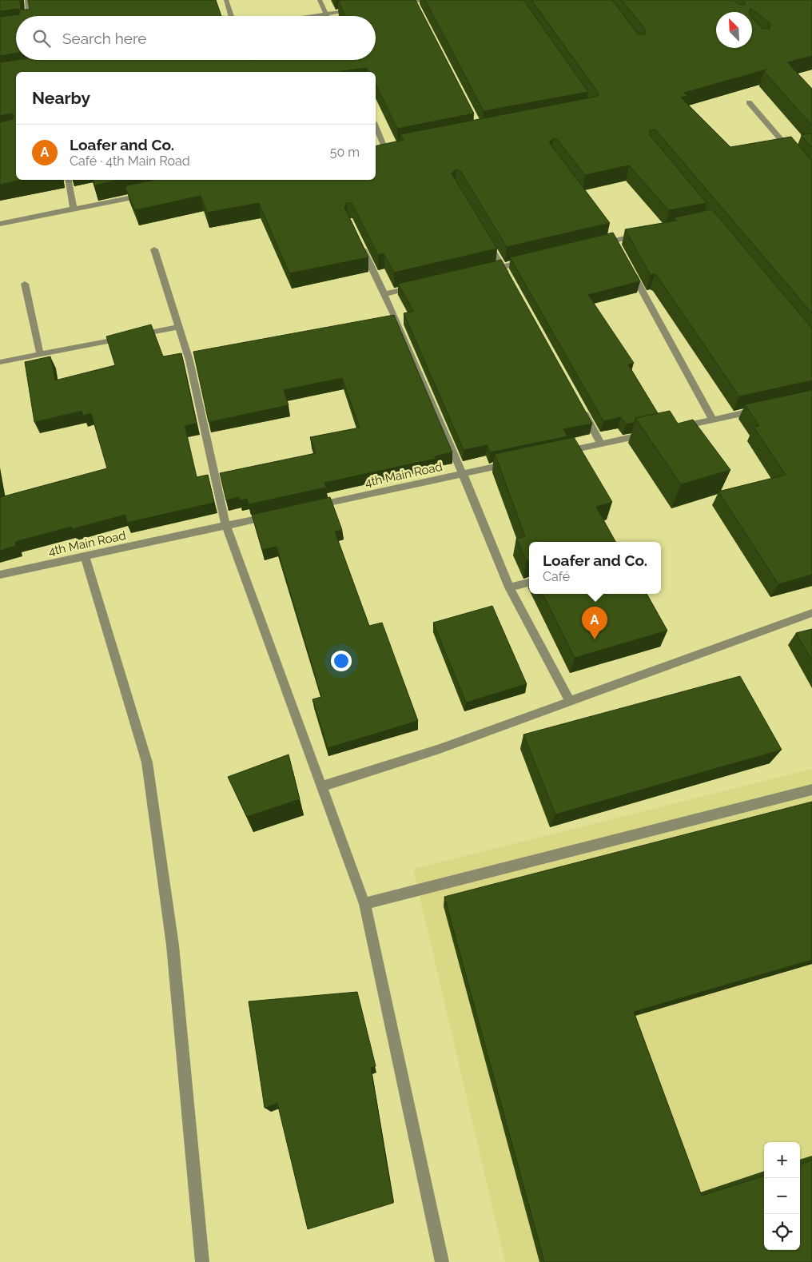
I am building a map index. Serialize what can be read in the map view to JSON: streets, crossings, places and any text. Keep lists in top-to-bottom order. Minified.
{"streets":{"street":["4th Main Road"]},"north":"top left","page":{"search":"Search here","heading":"Nearby","list":[{"mark":"A","name":"Loafer and Co.","note":"Café · 4th Main Road","value":"50 m"}],"popup":["Loafer and Co.","Café"],"pins":"A","map_buttons":["+","−"]}}
